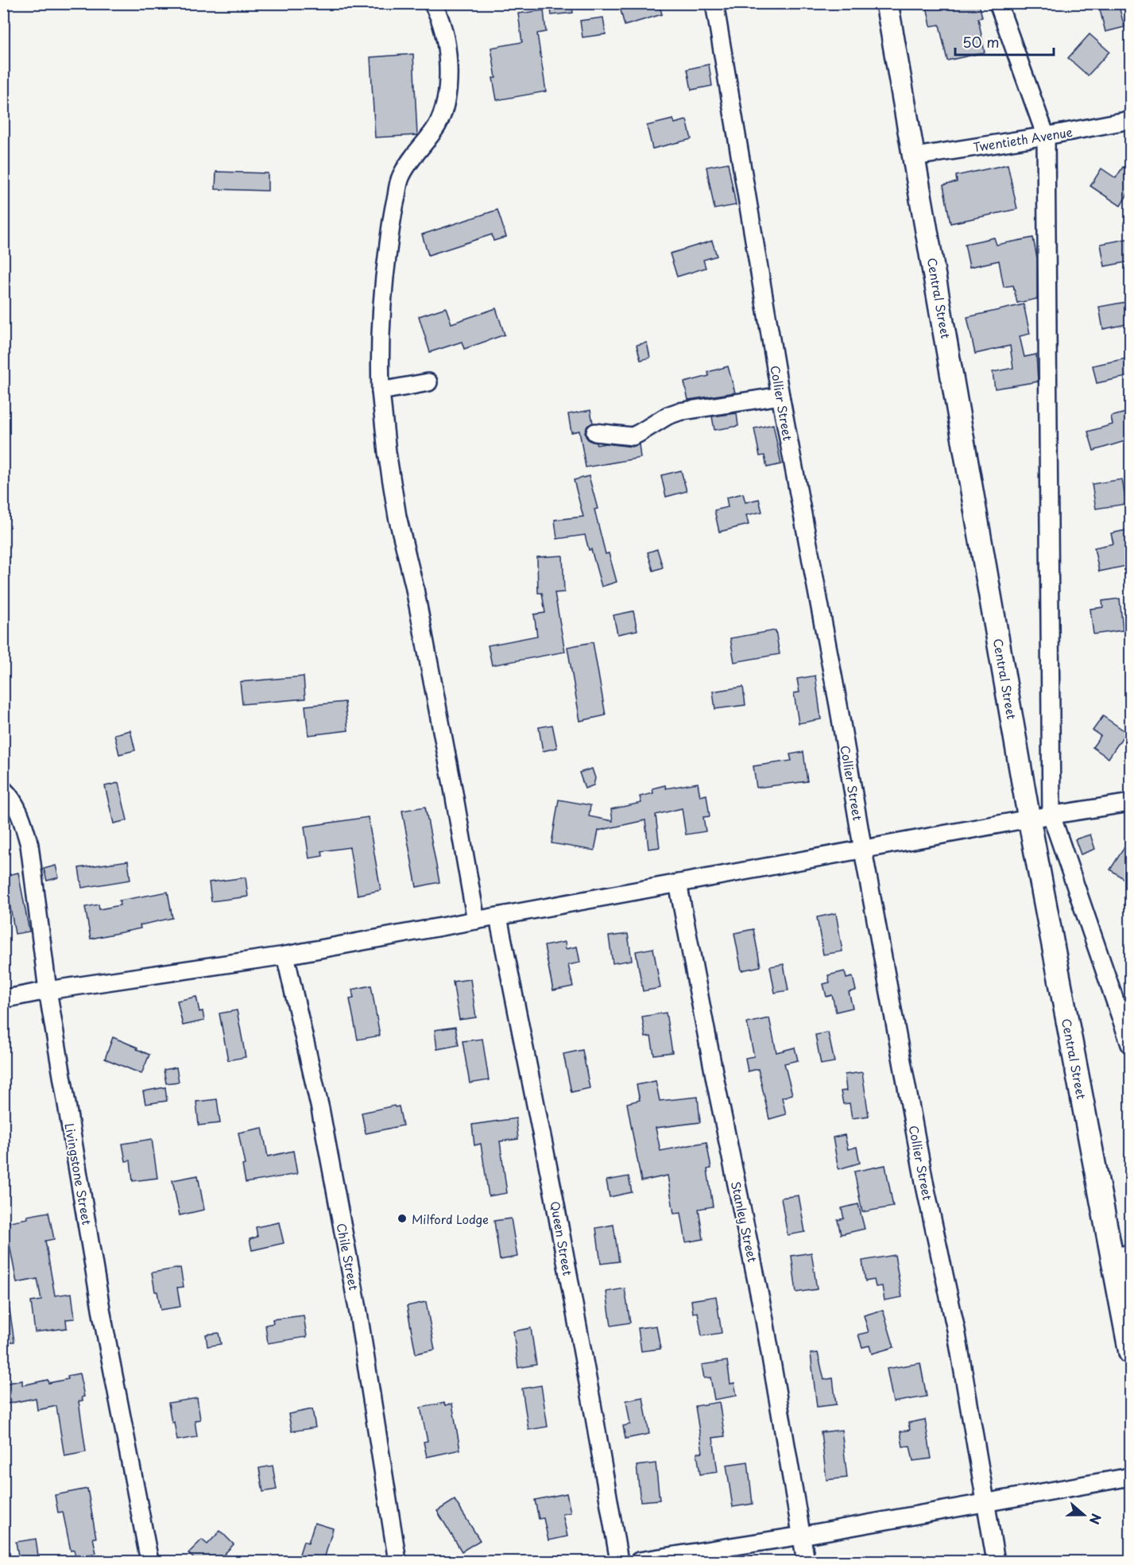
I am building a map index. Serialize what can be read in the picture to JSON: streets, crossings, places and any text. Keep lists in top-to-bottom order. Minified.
{"streets":{"main road":["Central Street"],"street":["Twentieth Avenue","Collier Street","Livingstone Street","Stanley Street","Queen Street","Chile Street"]},"crossings":[["Twentieth Avenue","Central Street"]],"places":["Milford Lodge"],"scale_bar":"50 m","north":"right"}
